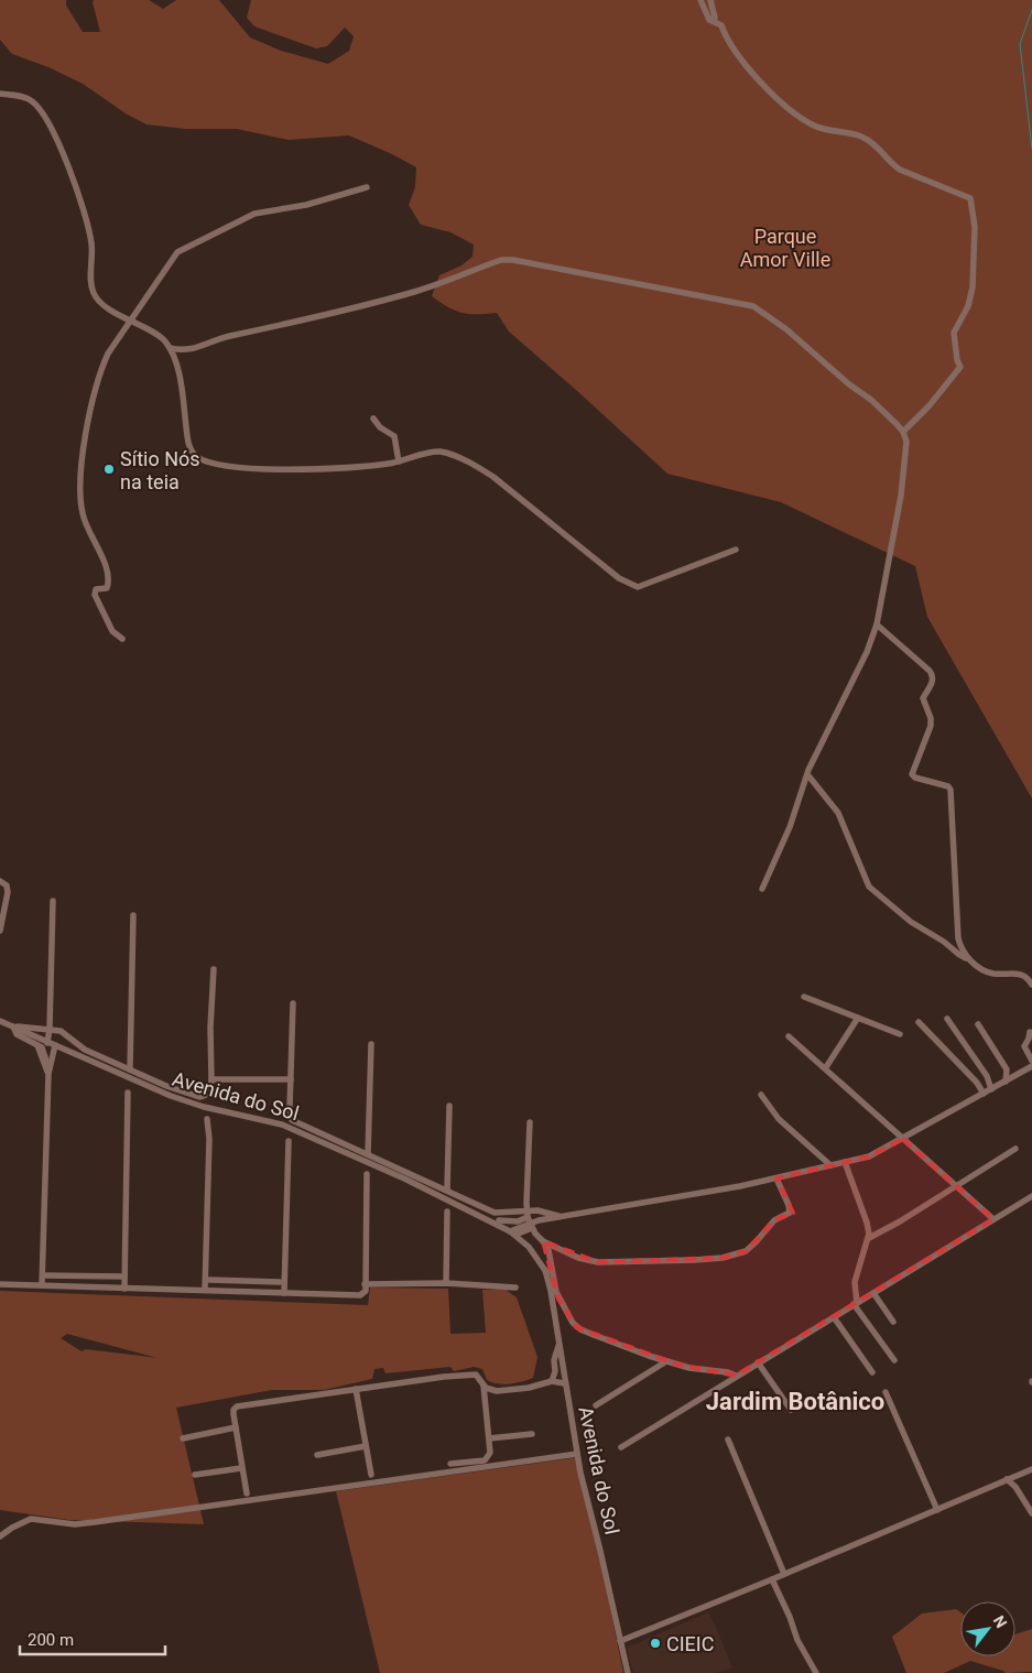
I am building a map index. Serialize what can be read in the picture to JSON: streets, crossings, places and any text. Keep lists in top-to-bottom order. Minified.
{"streets":{"street":["Avenida do Sol"]},"districts":["Jardim Botânico"],"parks":["Parque Amor Ville"],"places":["Sítio Nós na teia","CIEIC"],"scale_bar":"200 m","north":"top right"}
